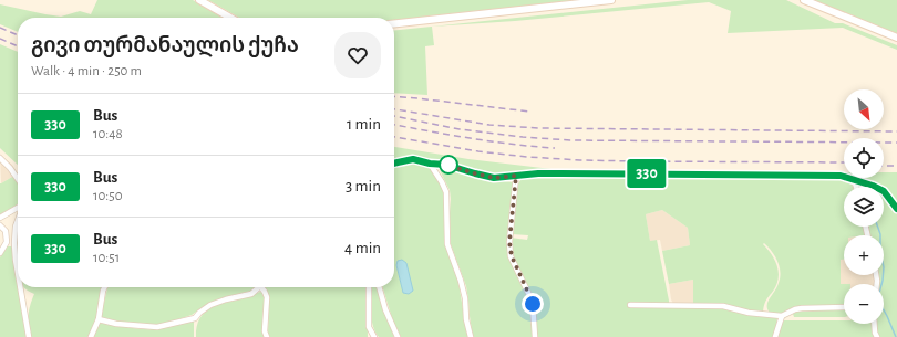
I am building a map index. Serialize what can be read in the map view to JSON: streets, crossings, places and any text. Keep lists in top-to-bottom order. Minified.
{"lines":["bus line 330"],"north":"bottom right","page":{"on_map":"330","heading":["გივი თურმანაულის ქუჩა","Walk · 4 min · 250 m"],"map_buttons":["+","−"],"list":[{"mark":"330","name":"Bus","note":"10:48","value":"1 min"},{"mark":"330","name":"Bus","note":"10:50","value":"3 min"},{"mark":"330","name":"Bus","note":"10:51","value":"4 min"}]}}
